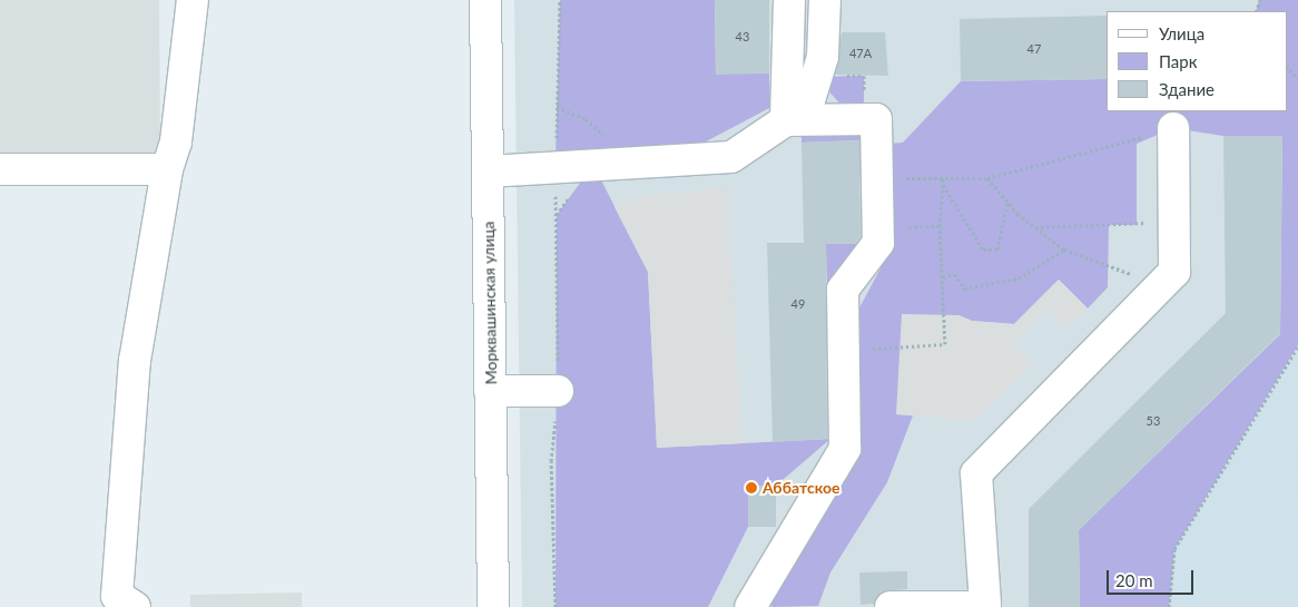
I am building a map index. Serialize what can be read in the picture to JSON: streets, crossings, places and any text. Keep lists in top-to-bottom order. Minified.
{"streets":{"street":["Морквашинская улица"]},"places":["Аббатское"],"house_numbers":["43","47","47А","49","53"],"legend":["Улица","Парк","Здание"],"scale_bar":"20 m"}
